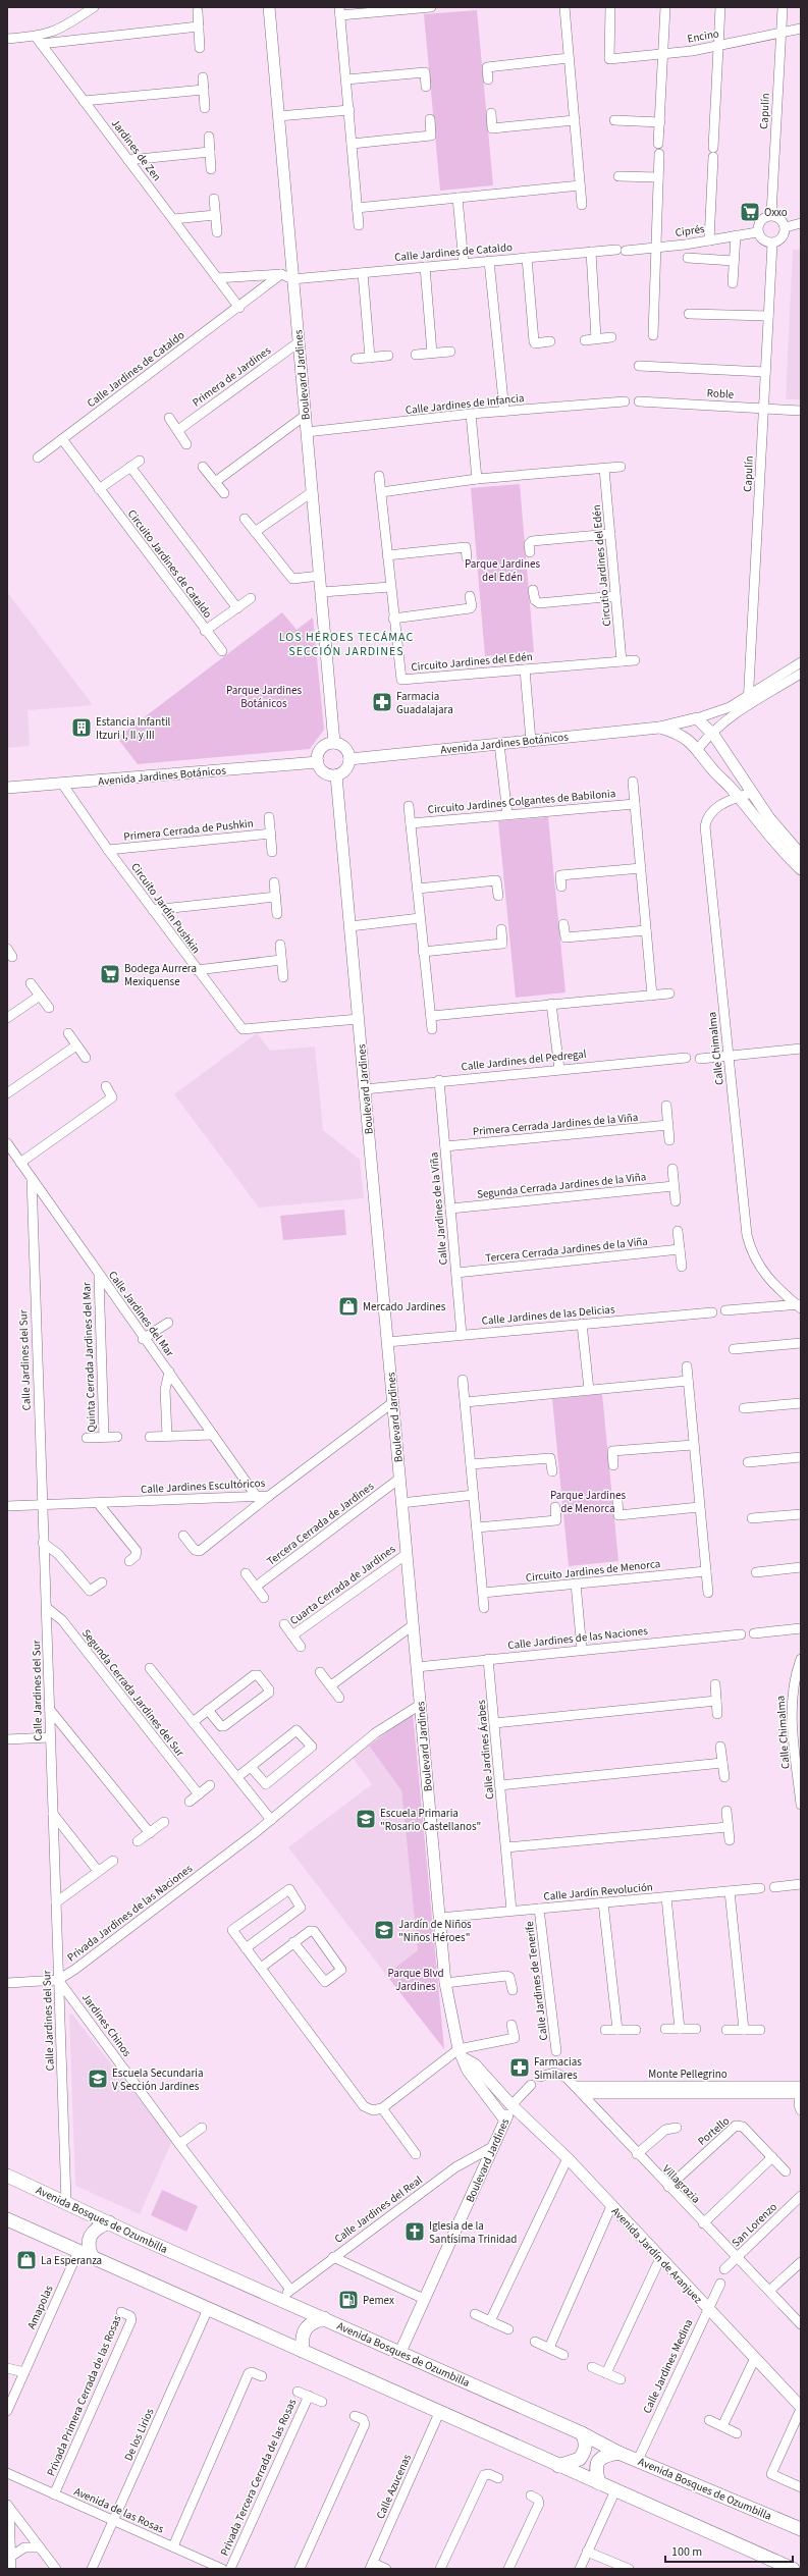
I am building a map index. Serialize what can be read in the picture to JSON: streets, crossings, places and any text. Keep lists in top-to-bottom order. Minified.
{"streets":{"main road":["Avenida Bosques de Ozumbilla"],"street":["Encino","Capulín","Jardines de Zen","Ciprés","Calle Jardines de Cataldo","Boulevard Jardines","Primera de Jardines","Roble","Calle Jardines de Infancia","Circuito Jardines de Cataldo","Circutio Jardines del Edén","Circuito Jardines del Edén","Avenida Jardines Botánicos","Circuito Jardines Colgantes de Babilonia","Primera Cerrada de Pushkin","Circuito Jardín Pushkin","Calle Chimalma","Calle Jardines del Pedregal","Primera Cerrada Jardines de la Viña","Segunda Cerrada Jardines de la Viña","Calle Jardines de la Viña","Tercera Cerrada Jardines de la Viña","Calle Jardines del Mar","Calle Jardines de las Delicias","Quinta Cerrada Jardines del Mar","Calle Jardines del Sur","Calle Jardines Escultóricos","Tercera Cerrada de Jardines","Circuito Jardines de Menorca","Cuarta Cerrada de Jardines","Calle Jardines de las Naciones","Segunda Cerrada Jardines del Sur","Calle Jardines Árabes","Calle Jardín Revolución","Privada Jardines de las Naciones","Calle Jardines de Tenerife","Jardines Chinos","Monte Pellegrino","Portello","Villagrazia","Calle Jardines del Real","San Lorenzo","Avenida Jardín de Aranjuez","Amapolas","Calle Jardines Medina","Privada Primera Cerrada de las Rosas","De los Lirios","Privada Tercera Cerrada de las Rosas","Calle Azucenas","Avenida de las Rosas"]},"crossings":[["Encino","Capulín"],["Capulín","Ciprés"],["Capulín","Roble"],["Jardines de Zen","Calle Jardines de Cataldo"],["Ciprés","Calle Jardines de Cataldo"],["Calle Jardines de Cataldo","Boulevard Jardines"],["Calle Jardines de Cataldo","Circuito Jardines de Cataldo"],["Boulevard Jardines","Primera de Jardines"],["Boulevard Jardines","Calle Jardines de Infancia"],["Boulevard Jardines","Avenida Jardines Botánicos"],["Boulevard Jardines","Circuito Jardín Pushkin"],["Boulevard Jardines","Calle Jardines del Pedregal"],["Boulevard Jardines","Calle Jardines de las Delicias"],["Boulevard Jardines","Calle Jardines Escultóricos"],["Boulevard Jardines","Tercera Cerrada de Jardines"],["Boulevard Jardines","Cuarta Cerrada de Jardines"],["Boulevard Jardines","Calle Jardines de las Naciones"],["Boulevard Jardines","Calle Jardín Revolución"],["Boulevard Jardines","Privada Jardines de las Naciones"],["Boulevard Jardines","Calle Jardines del Real"],["Boulevard Jardines","Avenida Bosques de Ozumbilla"],["Boulevard Jardines","Avenida Jardín de Aranjuez"],["Circutio Jardines del Edén","Circuito Jardines del Edén"],["Avenida Jardines Botánicos","Circuito Jardín Pushkin"],["Avenida Jardines Botánicos","Calle Chimalma"],["Primera Cerrada de Pushkin","Circuito Jardín Pushkin"],["Calle Jardines del Pedregal","Calle Jardines de la Viña"],["Primera Cerrada Jardines de la Viña","Calle Jardines de la Viña"],["Segunda Cerrada Jardines de la Viña","Calle Jardines de la Viña"],["Calle Jardines de la Viña","Tercera Cerrada Jardines de la Viña"],["Calle Jardines de la Viña","Calle Jardines de las Delicias"],["Calle Jardines del Mar","Quinta Cerrada Jardines del Mar"],["Calle Jardines del Mar","Calle Jardines del Sur"],["Calle Jardines del Mar","Calle Jardines Escultóricos"],["Calle Jardines del Sur","Calle Jardines Escultóricos"],["Calle Jardines del Sur","Segunda Cerrada Jardines del Sur"],["Calle Jardines del Sur","Privada Jardines de las Naciones"],["Calle Jardines del Sur","Jardines Chinos"],["Calle Jardines del Sur","Avenida Bosques de Ozumbilla"],["Calle Jardines de las Naciones","Calle Jardines Árabes"],["Calle Jardines Árabes","Calle Jardín Revolución"],["Calle Jardín Revolución","Calle Jardines de Tenerife"],["Privada Jardines de las Naciones","Jardines Chinos"],["Jardines Chinos","Calle Jardines del Real"],["Monte Pellegrino","Villagrazia"],["Portello","Villagrazia"],["Villagrazia","San Lorenzo"],["Calle Jardines del Real","Avenida Bosques de Ozumbilla"],["Avenida Bosques de Ozumbilla","Calle Jardines Medina"],["Avenida Jardín de Aranjuez","Calle Jardines Medina"],["Privada Primera Cerrada de las Rosas","Avenida de las Rosas"],["De los Lirios","Avenida de las Rosas"]],"districts":["LOS HÉROES TECÁMAC SECCIÓN JARDINES"],"parks":["Parque Jardines del Edén","Parque Jardines Botánicos","Parque Jardines de Menorca","Parque Blvd Jardines"],"places":{"supermarket":["Oxxo","Bodega Aurrera Mexiquense"],"pharmacy":["Farmacia Guadalajara","Farmacias Similares"],"building":["Estancia Infantil Itzuri I, II y III"],"shop":["Mercado Jardines","La Esperanza"],"school or university":["Escuela Primaria \"Rosario Castellanos\"","Jardín de Niños \"Niños Héroes\"","Escuela Secundaria V Sección Jardines"],"church":["Iglesia de la Santísima Trinidad"],"fuel station":["Pemex"]},"scale_bar":"100 m"}
